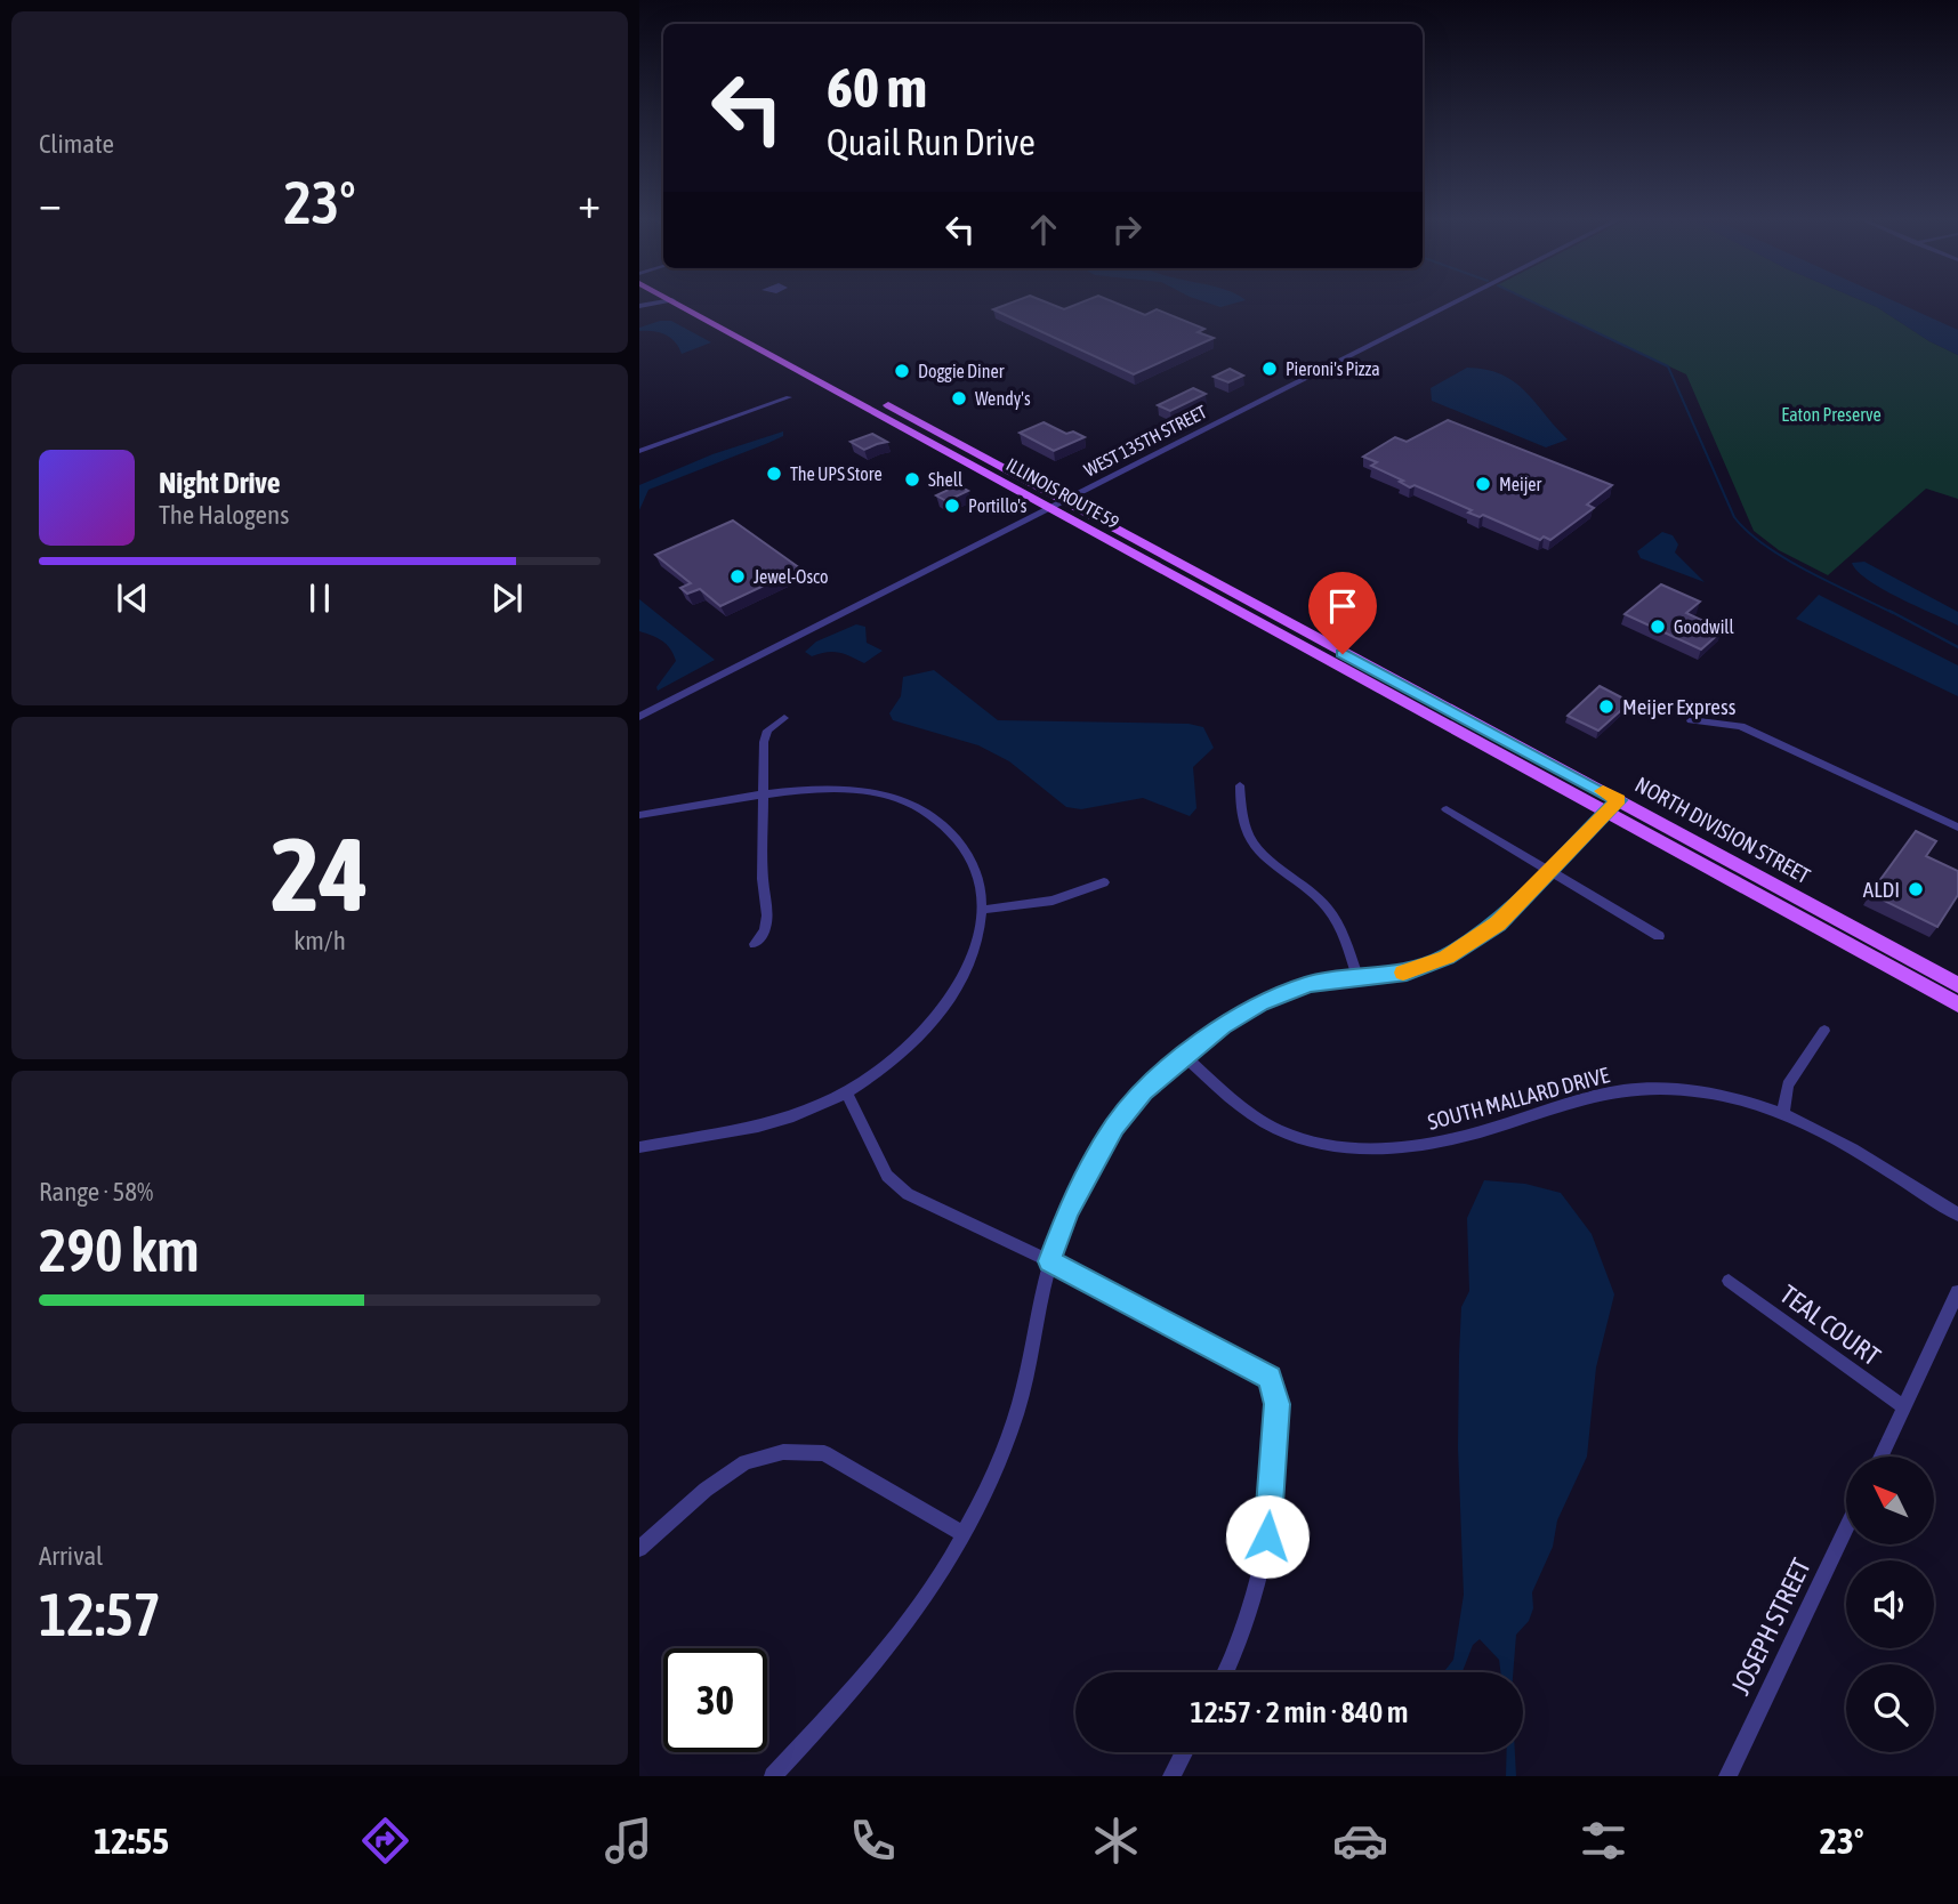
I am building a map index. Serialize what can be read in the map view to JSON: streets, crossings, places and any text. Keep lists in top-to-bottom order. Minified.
{"streets":{"main road":["ILLINOIS ROUTE 59","NORTH DIVISION STREET"],"street":["WEST 135TH STREET","SOUTH MALLARD DRIVE","TEAL COURT","JOSEPH STREET"]},"crossings":[["WEST 135TH STREET","ILLINOIS ROUTE 59"],["ILLINOIS ROUTE 59","NORTH DIVISION STREET"]],"parks":["Eaton Preserve"],"places":["Pieroni's Pizza","Doggie Diner","Wendy's","The UPS Store","Shell","Meijer","Portillo's","Jewel-Osco","Goodwill","Meijer Express","ALDI"],"north":"top left","page":{"tile":["Climate",["24","km/h"],["Range · 58%","290 km"],["Arrival","12:57"]],"turn":["60 m","Quail Run Drive"],"heat":["−","23°","+"],"song":["Night Drive","The Halogens"],"limit":"30","trip":"12:57 · 2 min · 840 m","tabs":["12:55","23°"]}}
